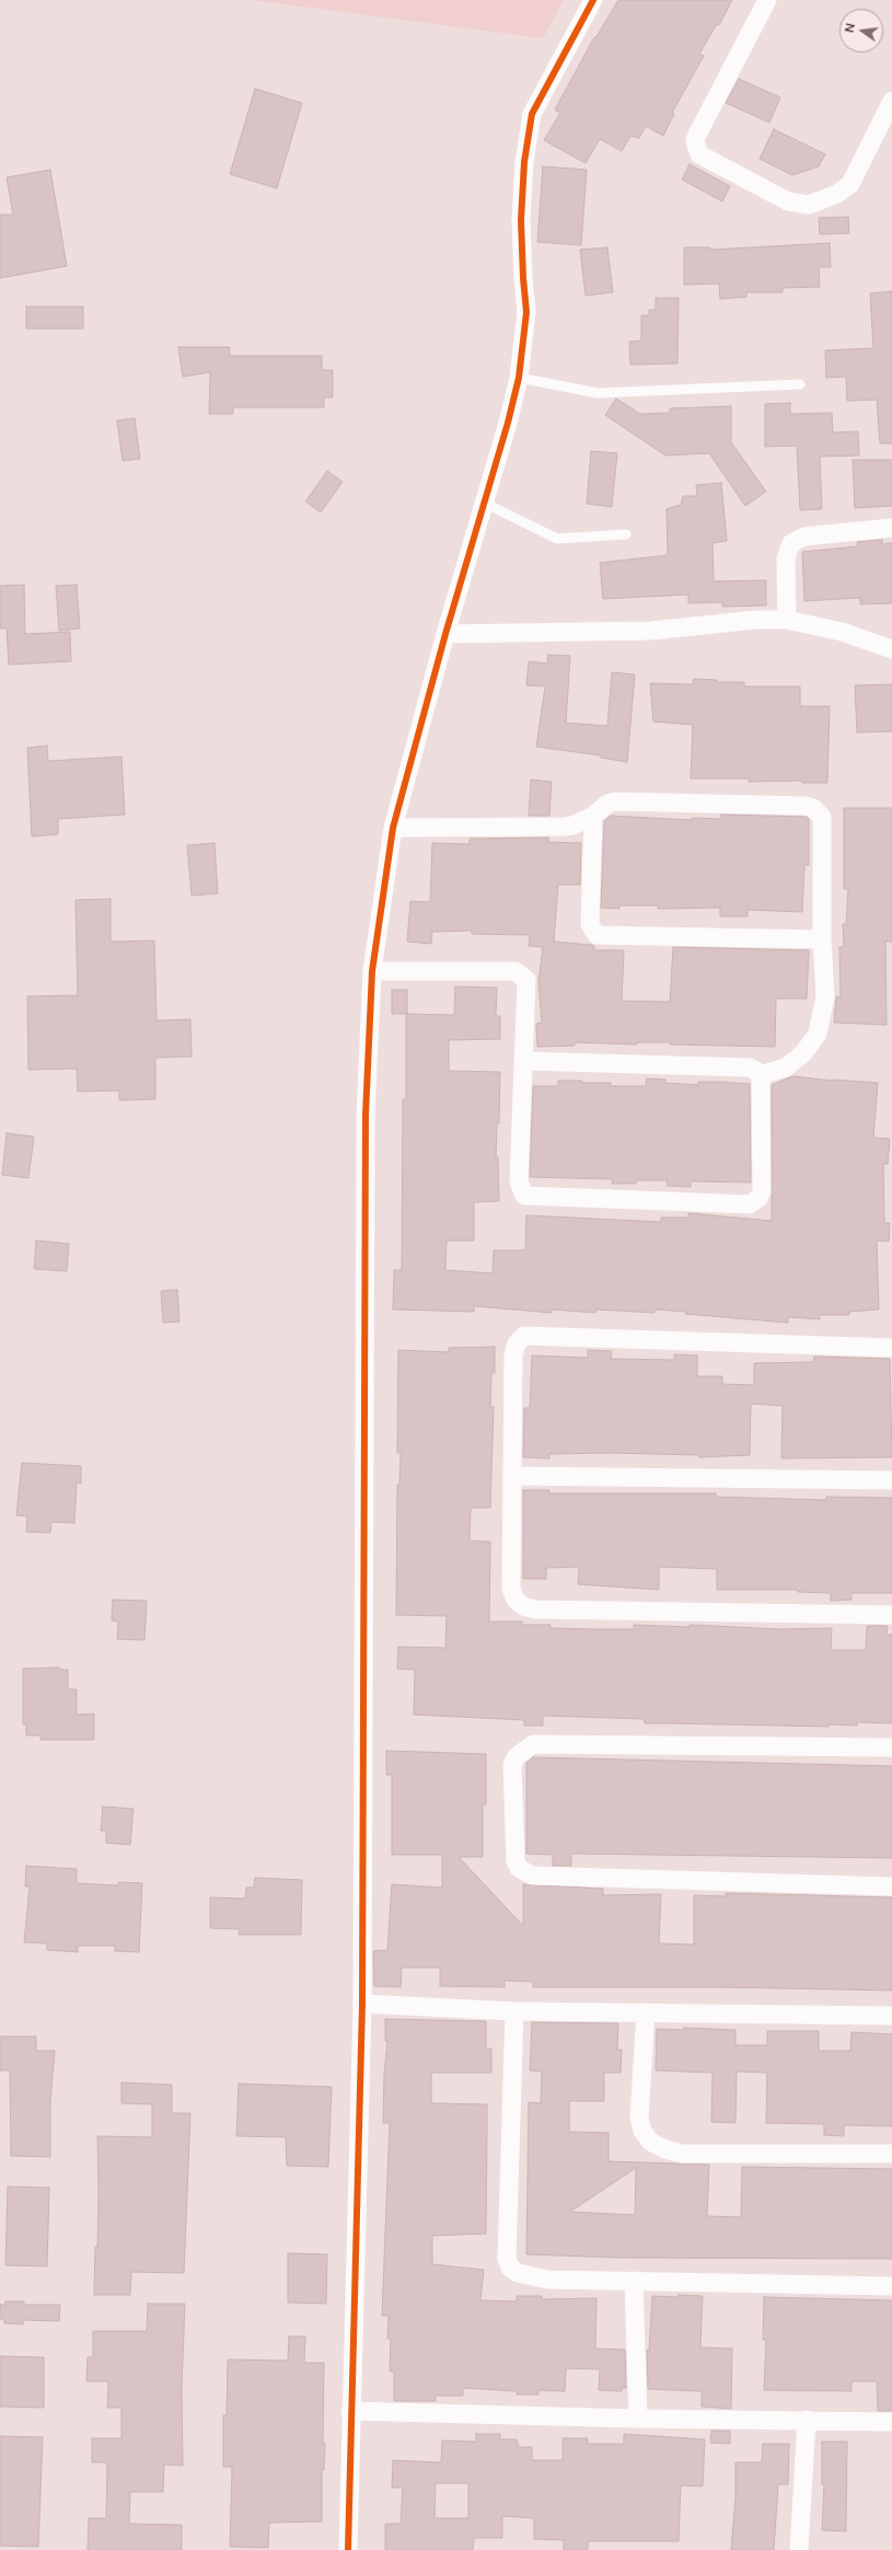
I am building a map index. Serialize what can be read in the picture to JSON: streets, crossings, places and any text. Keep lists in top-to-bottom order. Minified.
{"north":"left"}
